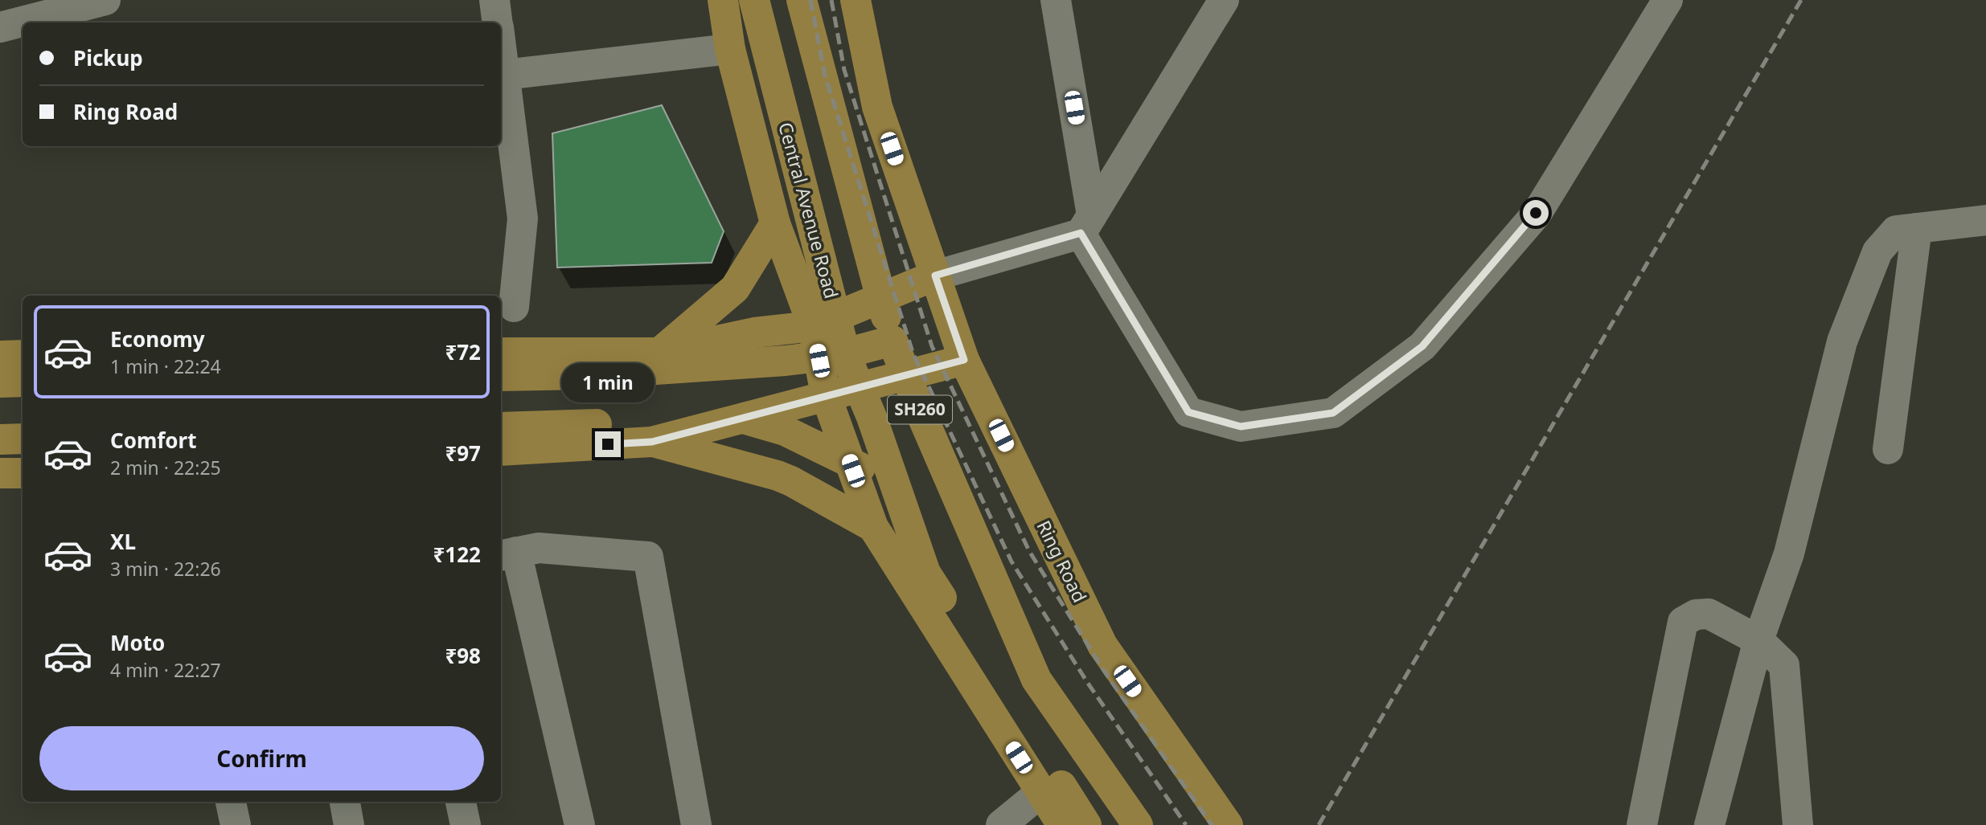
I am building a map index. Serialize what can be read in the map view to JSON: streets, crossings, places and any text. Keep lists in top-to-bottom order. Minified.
{"streets":{"main road":["Central Avenue Road","SH260","Ring Road"]},"crossings":[["Central Avenue Road","SH260"]],"page":{"banner":["Pickup","Ring Road"],"list":[{"name":"Economy","note":"1 min · 22:24","value":"₹72"},{"name":"Comfort","note":"2 min · 22:25","value":"₹97"},{"name":"XL","note":"3 min · 22:26","value":"₹122"},{"name":"Moto","note":"4 min · 22:27","value":"₹98"}],"bubble":"1 min","buttons":"Confirm"}}
